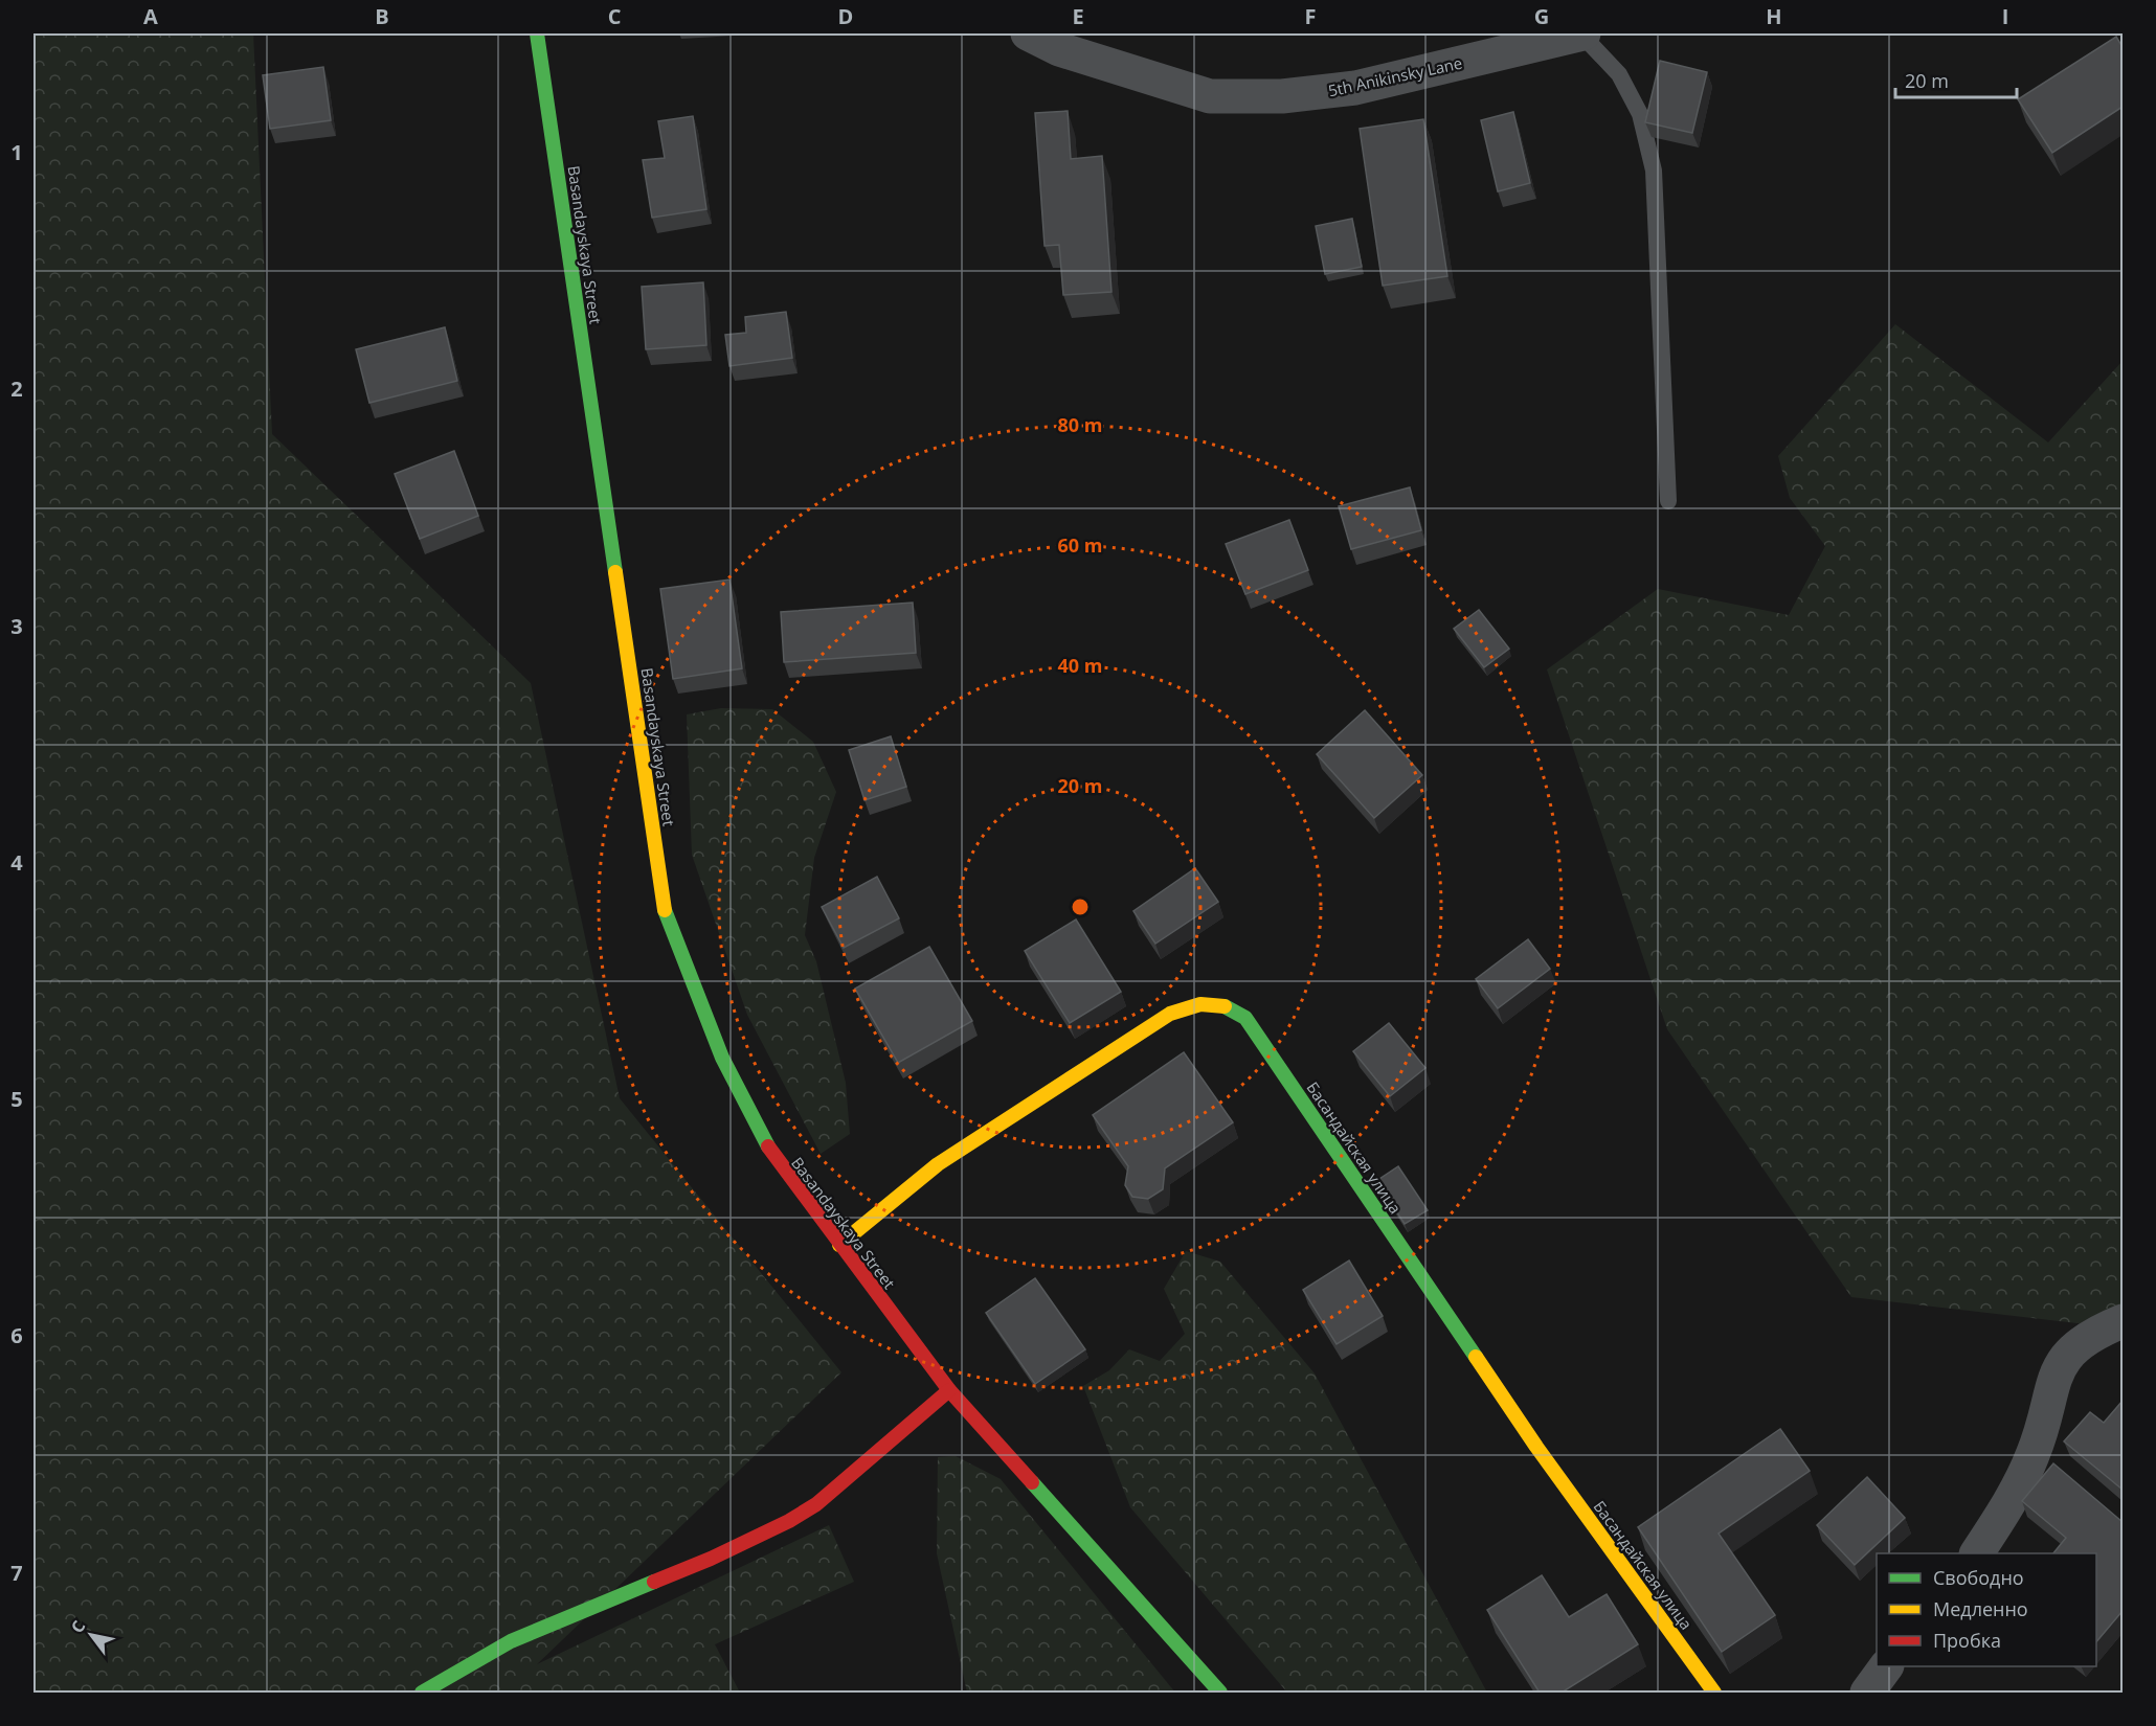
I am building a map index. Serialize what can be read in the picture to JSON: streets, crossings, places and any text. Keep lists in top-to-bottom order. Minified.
{"streets":{"street":["5th Anikinsky Lane","Basandayskaya Street","Басандайская улица"]},"crossings":[["Basandayskaya Street","Басандайская улица"]],"legend":["Свободно","Медленно","Пробка"],"scale_bar":"20 m","north":"top left","grid":{"columns":["A","B","C","D","E","F","G","H","I"],"rows":["1","2","3","4","5","6","7"]},"rings":["80 m","60 m","40 m","20 m"]}
